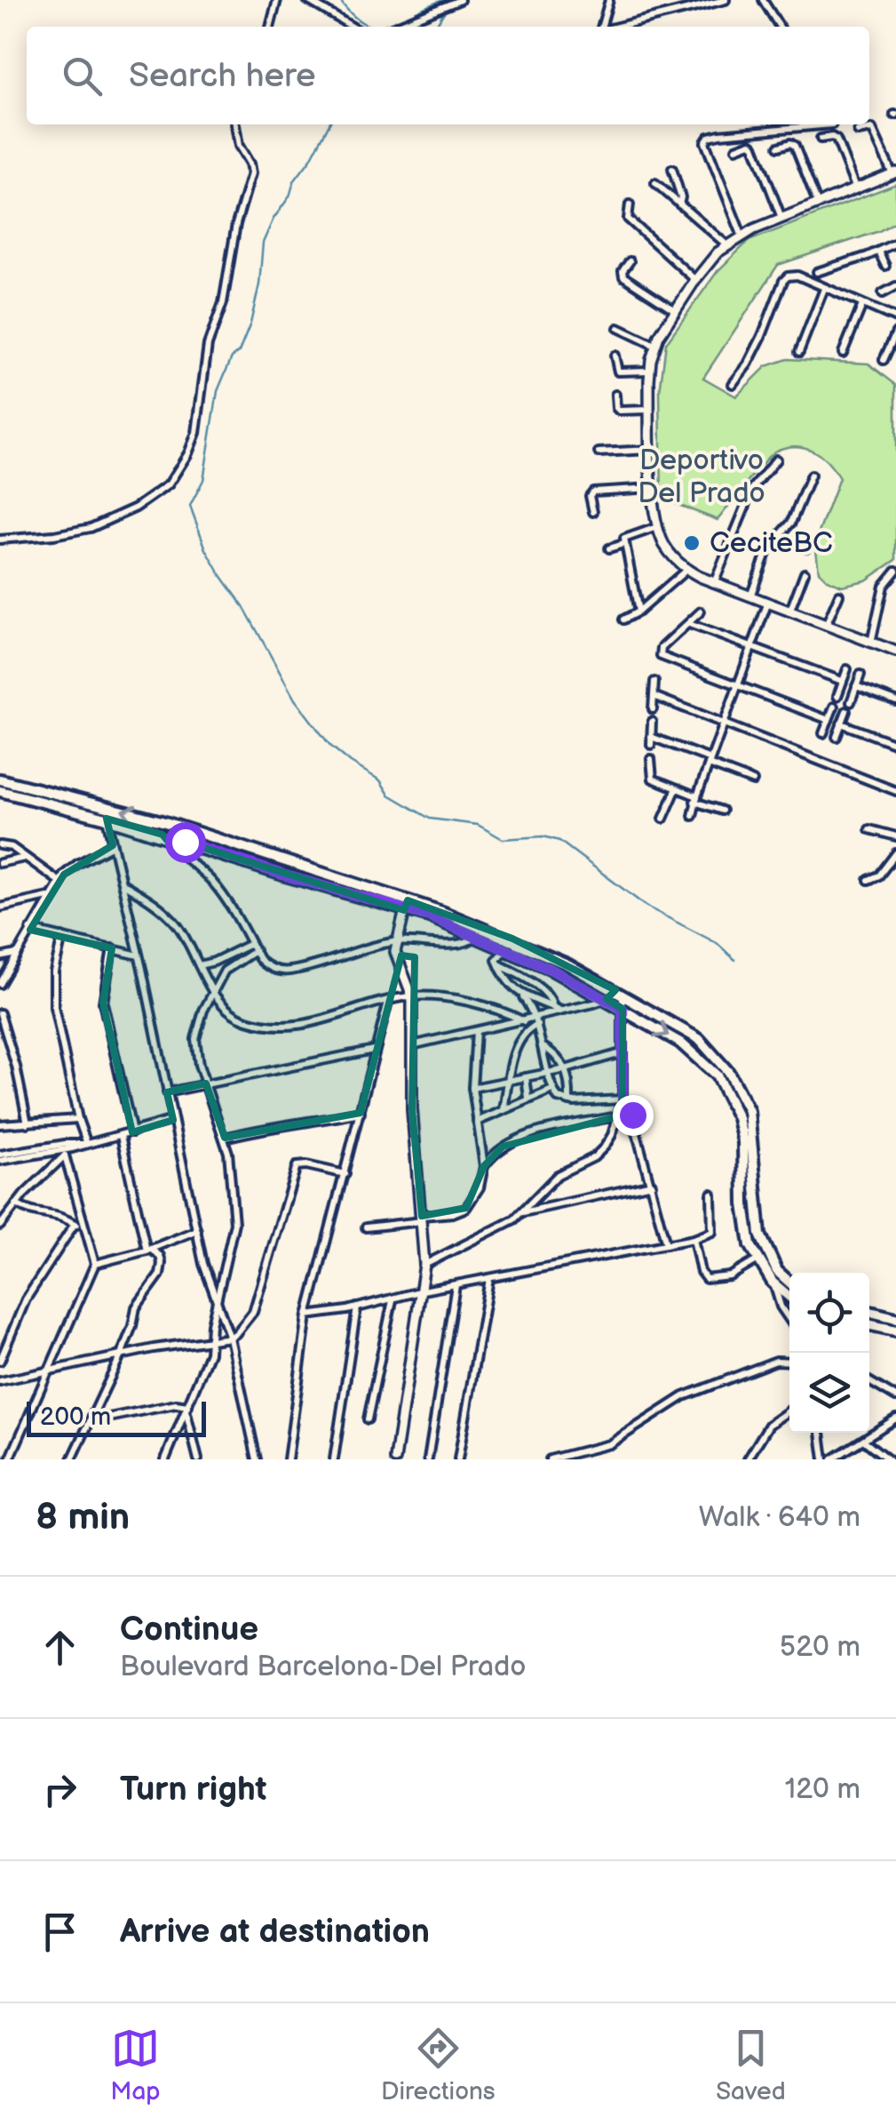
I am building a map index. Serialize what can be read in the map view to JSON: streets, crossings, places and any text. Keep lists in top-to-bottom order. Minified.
{"parks":["Deportivo Del Prado"],"places":["CeciteBC"],"scale_bar":"200 m","page":{"search":"Search here","scale":"200 m","heading":["8 min","Walk · 640 m"],"list":[["Continue","Boulevard Barcelona-Del Prado","520 m"],["Turn right","120 m"],"Arrive at destination"],"nav":["Map","Directions","Saved"]}}
